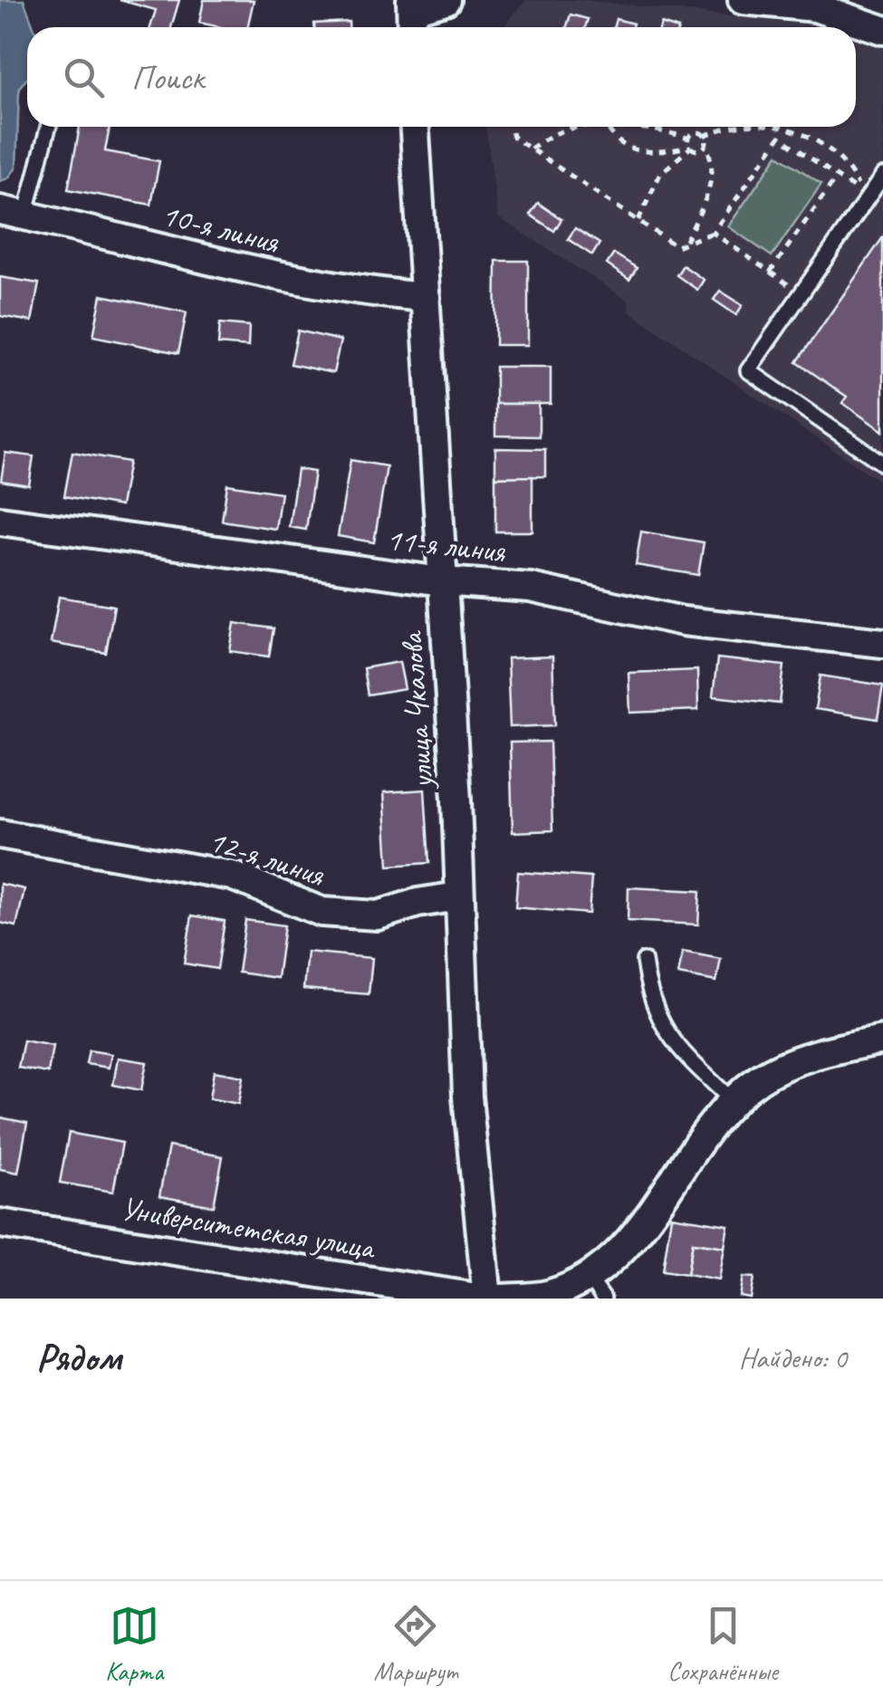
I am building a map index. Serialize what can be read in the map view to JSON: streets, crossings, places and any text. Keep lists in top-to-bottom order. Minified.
{"streets":{"street":["10-я линия","11-я линия","улица Чкалова","12-я линия","Университетская улица"]},"crossings":[["10-я линия","улица Чкалова"],["11-я линия","улица Чкалова"],["улица Чкалова","12-я линия"],["улица Чкалова","Университетская улица"]],"page":{"search":"Поиск","heading":["Рядом","Найдено: 0"],"nav":["Карта","Маршрут","Сохранённые"]}}
